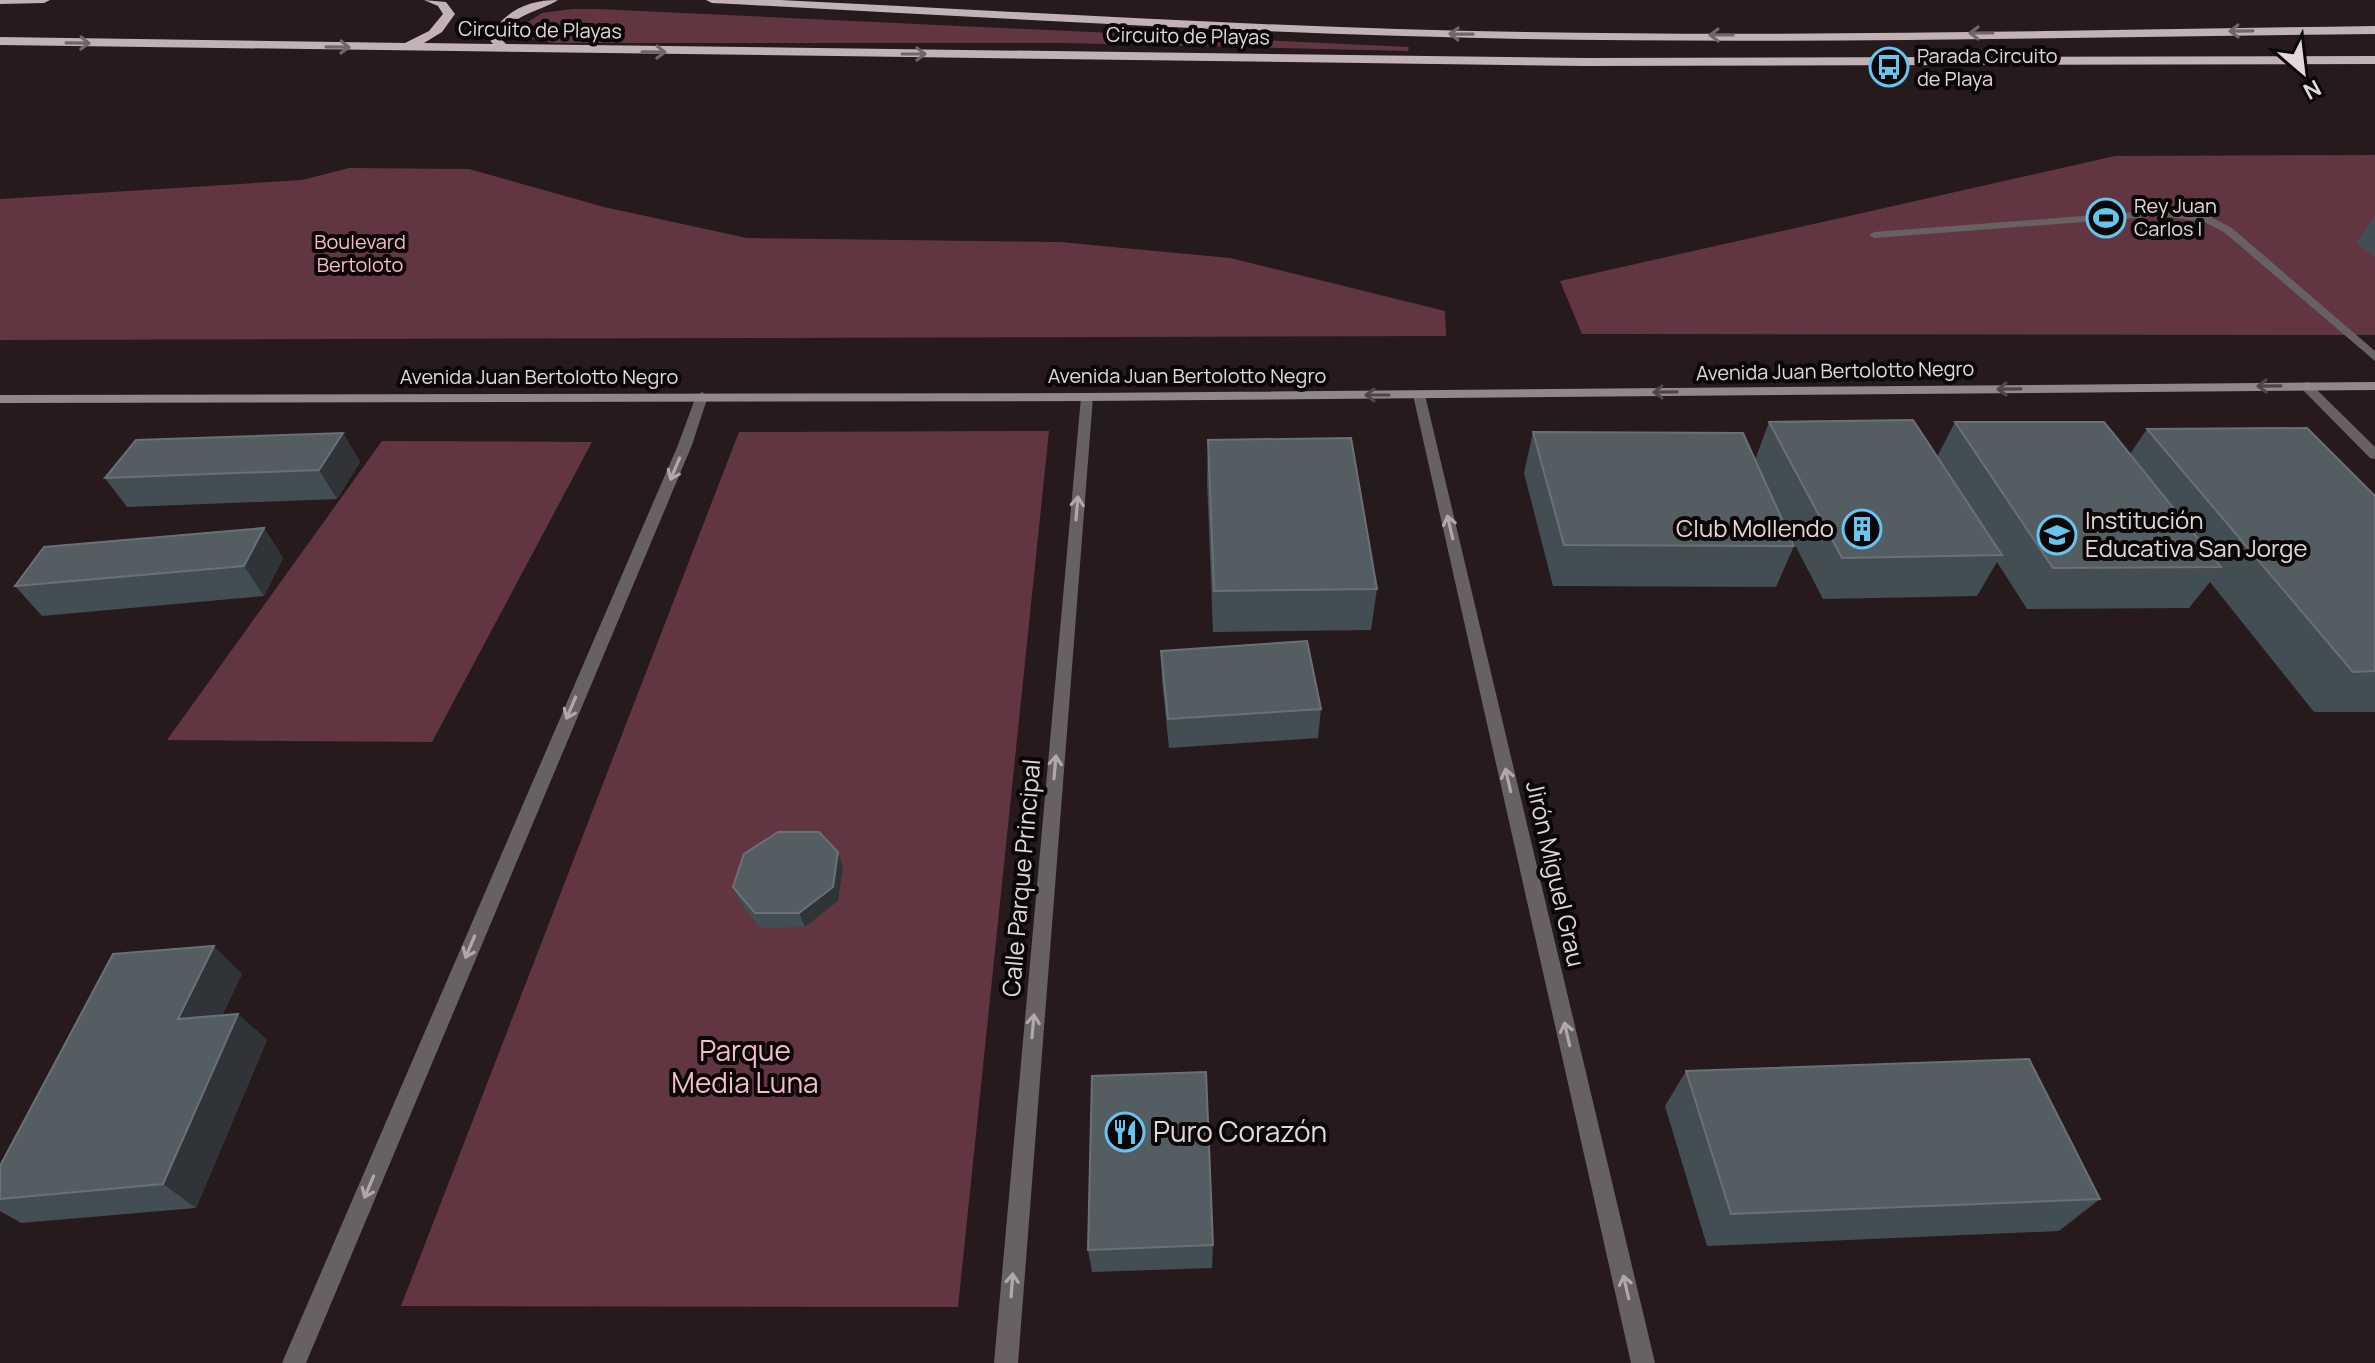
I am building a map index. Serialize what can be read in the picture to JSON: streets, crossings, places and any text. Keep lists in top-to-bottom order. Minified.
{"streets":{"highway":["Circuito de Playas"],"main road":["Avenida Juan Bertolotto Negro"],"street":["Jirón Miguel Grau","Calle Parque Principal"]},"crossings":[["Avenida Juan Bertolotto Negro","Jirón Miguel Grau"],["Avenida Juan Bertolotto Negro","Calle Parque Principal"]],"one_way":["Avenida Juan Bertolotto Negro","Jirón Miguel Grau","Calle Parque Principal"],"parks":["Boulevard Bertoloto","Parque Media Luna"],"places":{"bus stop":["Parada Circuito de Playa"],"sports":["Rey Juan Carlos I"],"building":["Club Mollendo"],"school or university":["Institución Educativa San Jorge"],"restaurant":["Puro Corazón"]},"north":"bottom right"}
